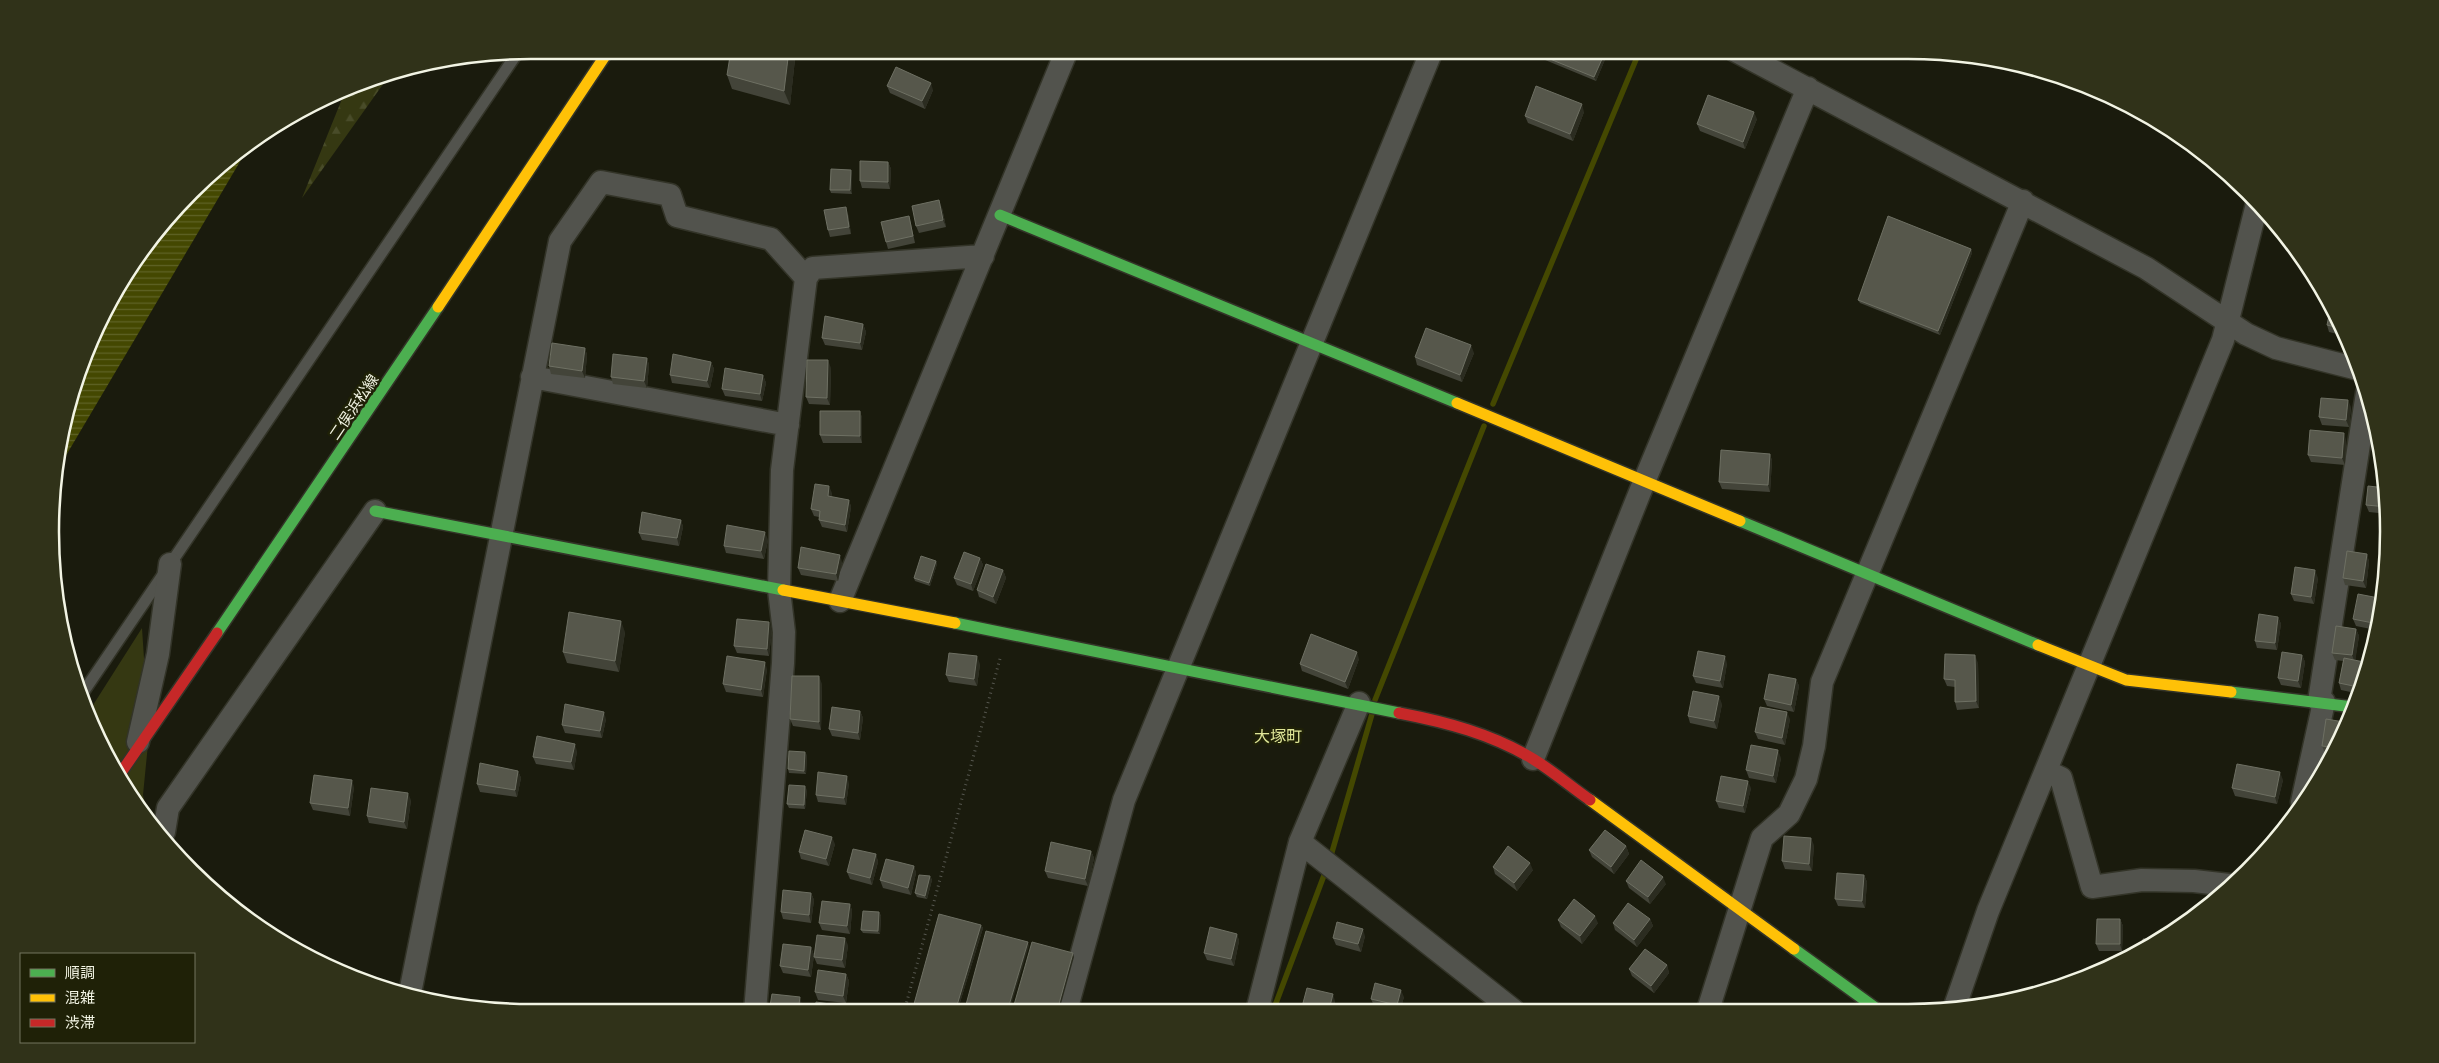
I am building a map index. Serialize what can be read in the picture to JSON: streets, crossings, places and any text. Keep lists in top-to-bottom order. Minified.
{"streets":{"street":["二俣浜松線"]},"districts":["大塚町"],"legend":["順調","混雑","渋滞"]}
